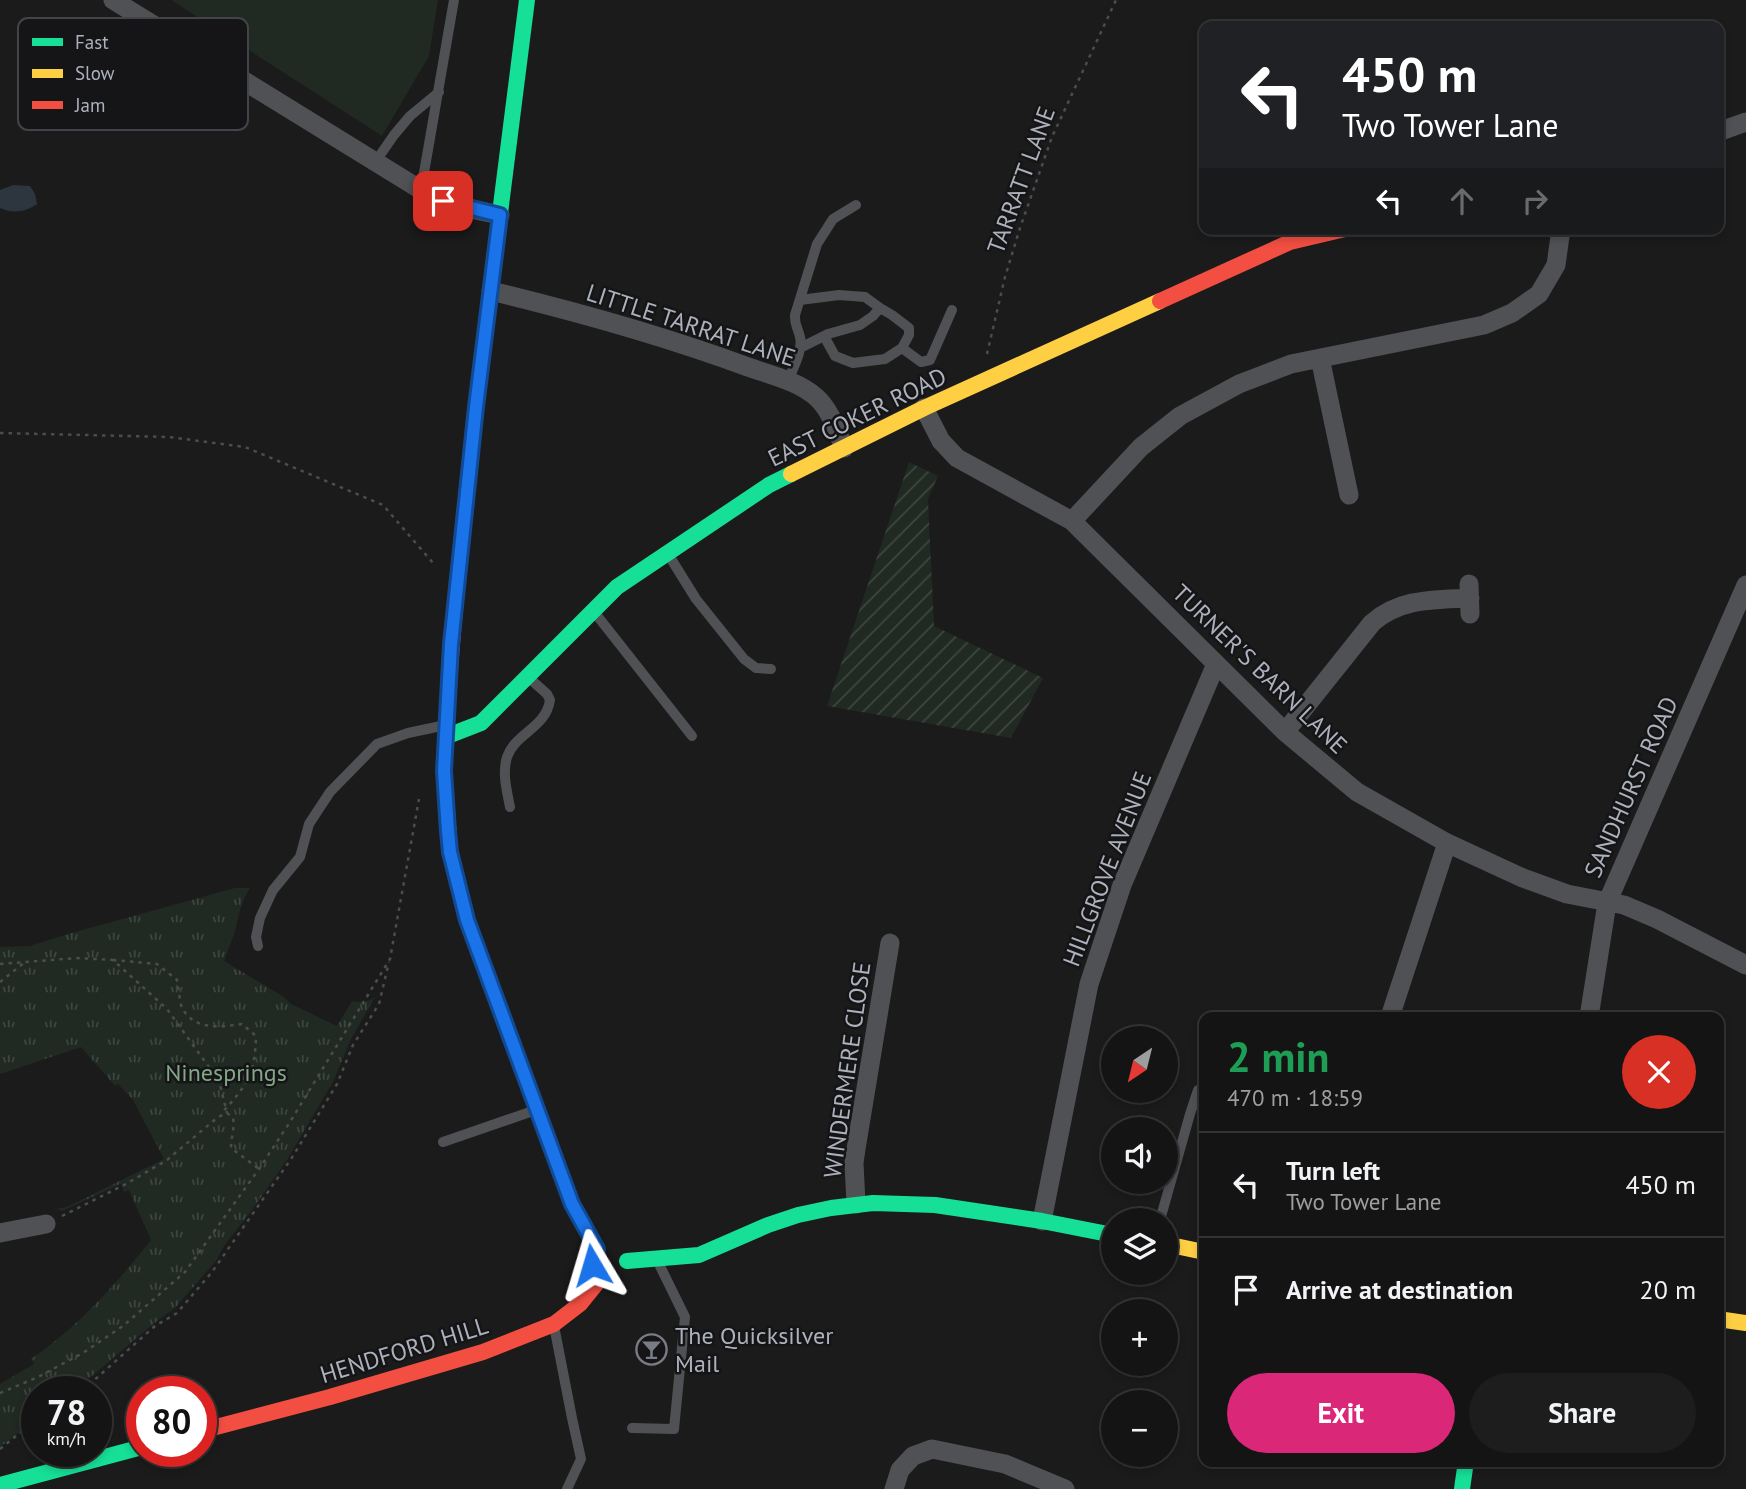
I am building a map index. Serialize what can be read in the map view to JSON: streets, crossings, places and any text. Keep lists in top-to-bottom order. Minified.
{"streets":{"main road":["EAST COKER ROAD","HENDFORD HILL"],"street":["LITTLE TARRAT LANE","TURNER'S BARN LANE","SANDHURST ROAD","HILLGROVE AVENUE","WINDERMERE CLOSE"],"path":["TARRATT LANE"]},"crossings":[["LITTLE TARRAT LANE","EAST COKER ROAD"],["EAST COKER ROAD","TURNER'S BARN LANE"],["TURNER'S BARN LANE","SANDHURST ROAD"],["TURNER'S BARN LANE","HILLGROVE AVENUE"]],"parks":["Ninesprings"],"places":{"bar":["The Quicksilver Mail"]},"legend":["Fast","Slow","Jam"],"north":"bottom left","page":{"turn":["450 m","Two Tower Lane"],"heading":["2 min","470 m · 18:59"],"map_buttons":["+","−"],"list":[{"name":"Turn left","note":"Two Tower Lane","value":"450 m"},{"name":"Arrive at destination","value":"20 m"}],"buttons":["Exit","Share"],"speed":"78 km/h","limit":"80"}}
